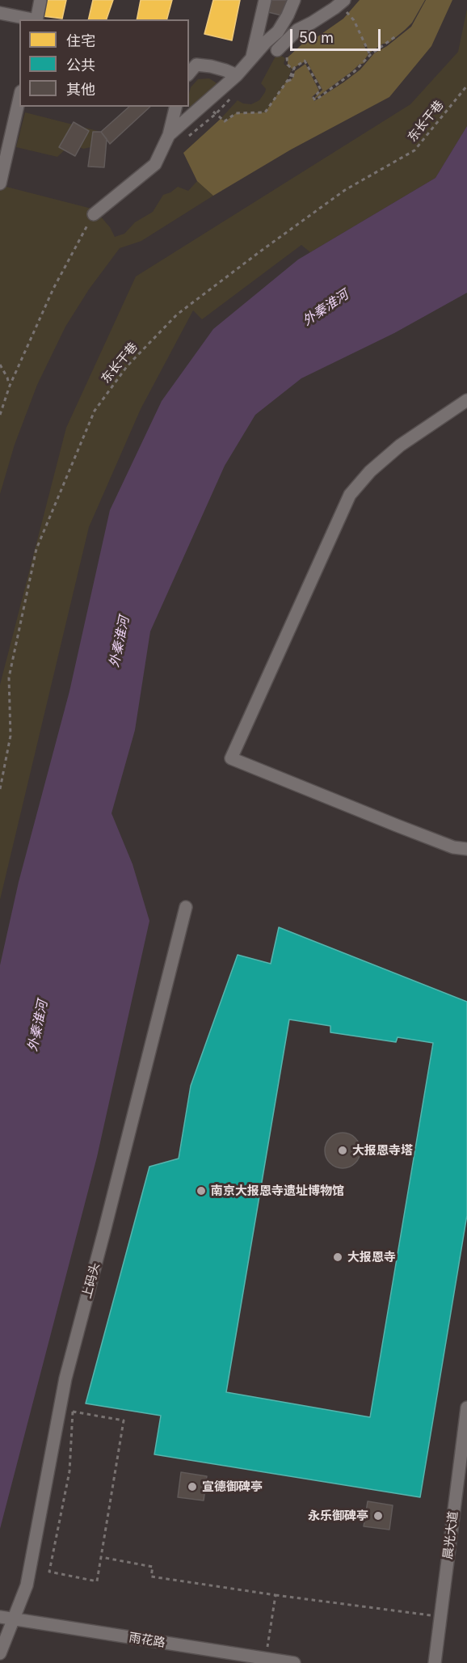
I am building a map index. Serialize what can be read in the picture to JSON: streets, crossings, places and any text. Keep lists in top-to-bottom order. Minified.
{"streets":{"street":["上码头","晨光大道","雨花路"],"path":["东长干巷"]},"crossings":[["上码头","雨花路"]],"water":["外秦淮河"],"places":["大报恩寺塔","南京大报恩寺遗址博物馆","大报恩寺","宣德御碑亭","永乐御碑亭"],"legend":["住宅","公共","其他"],"scale_bar":"50 m"}
